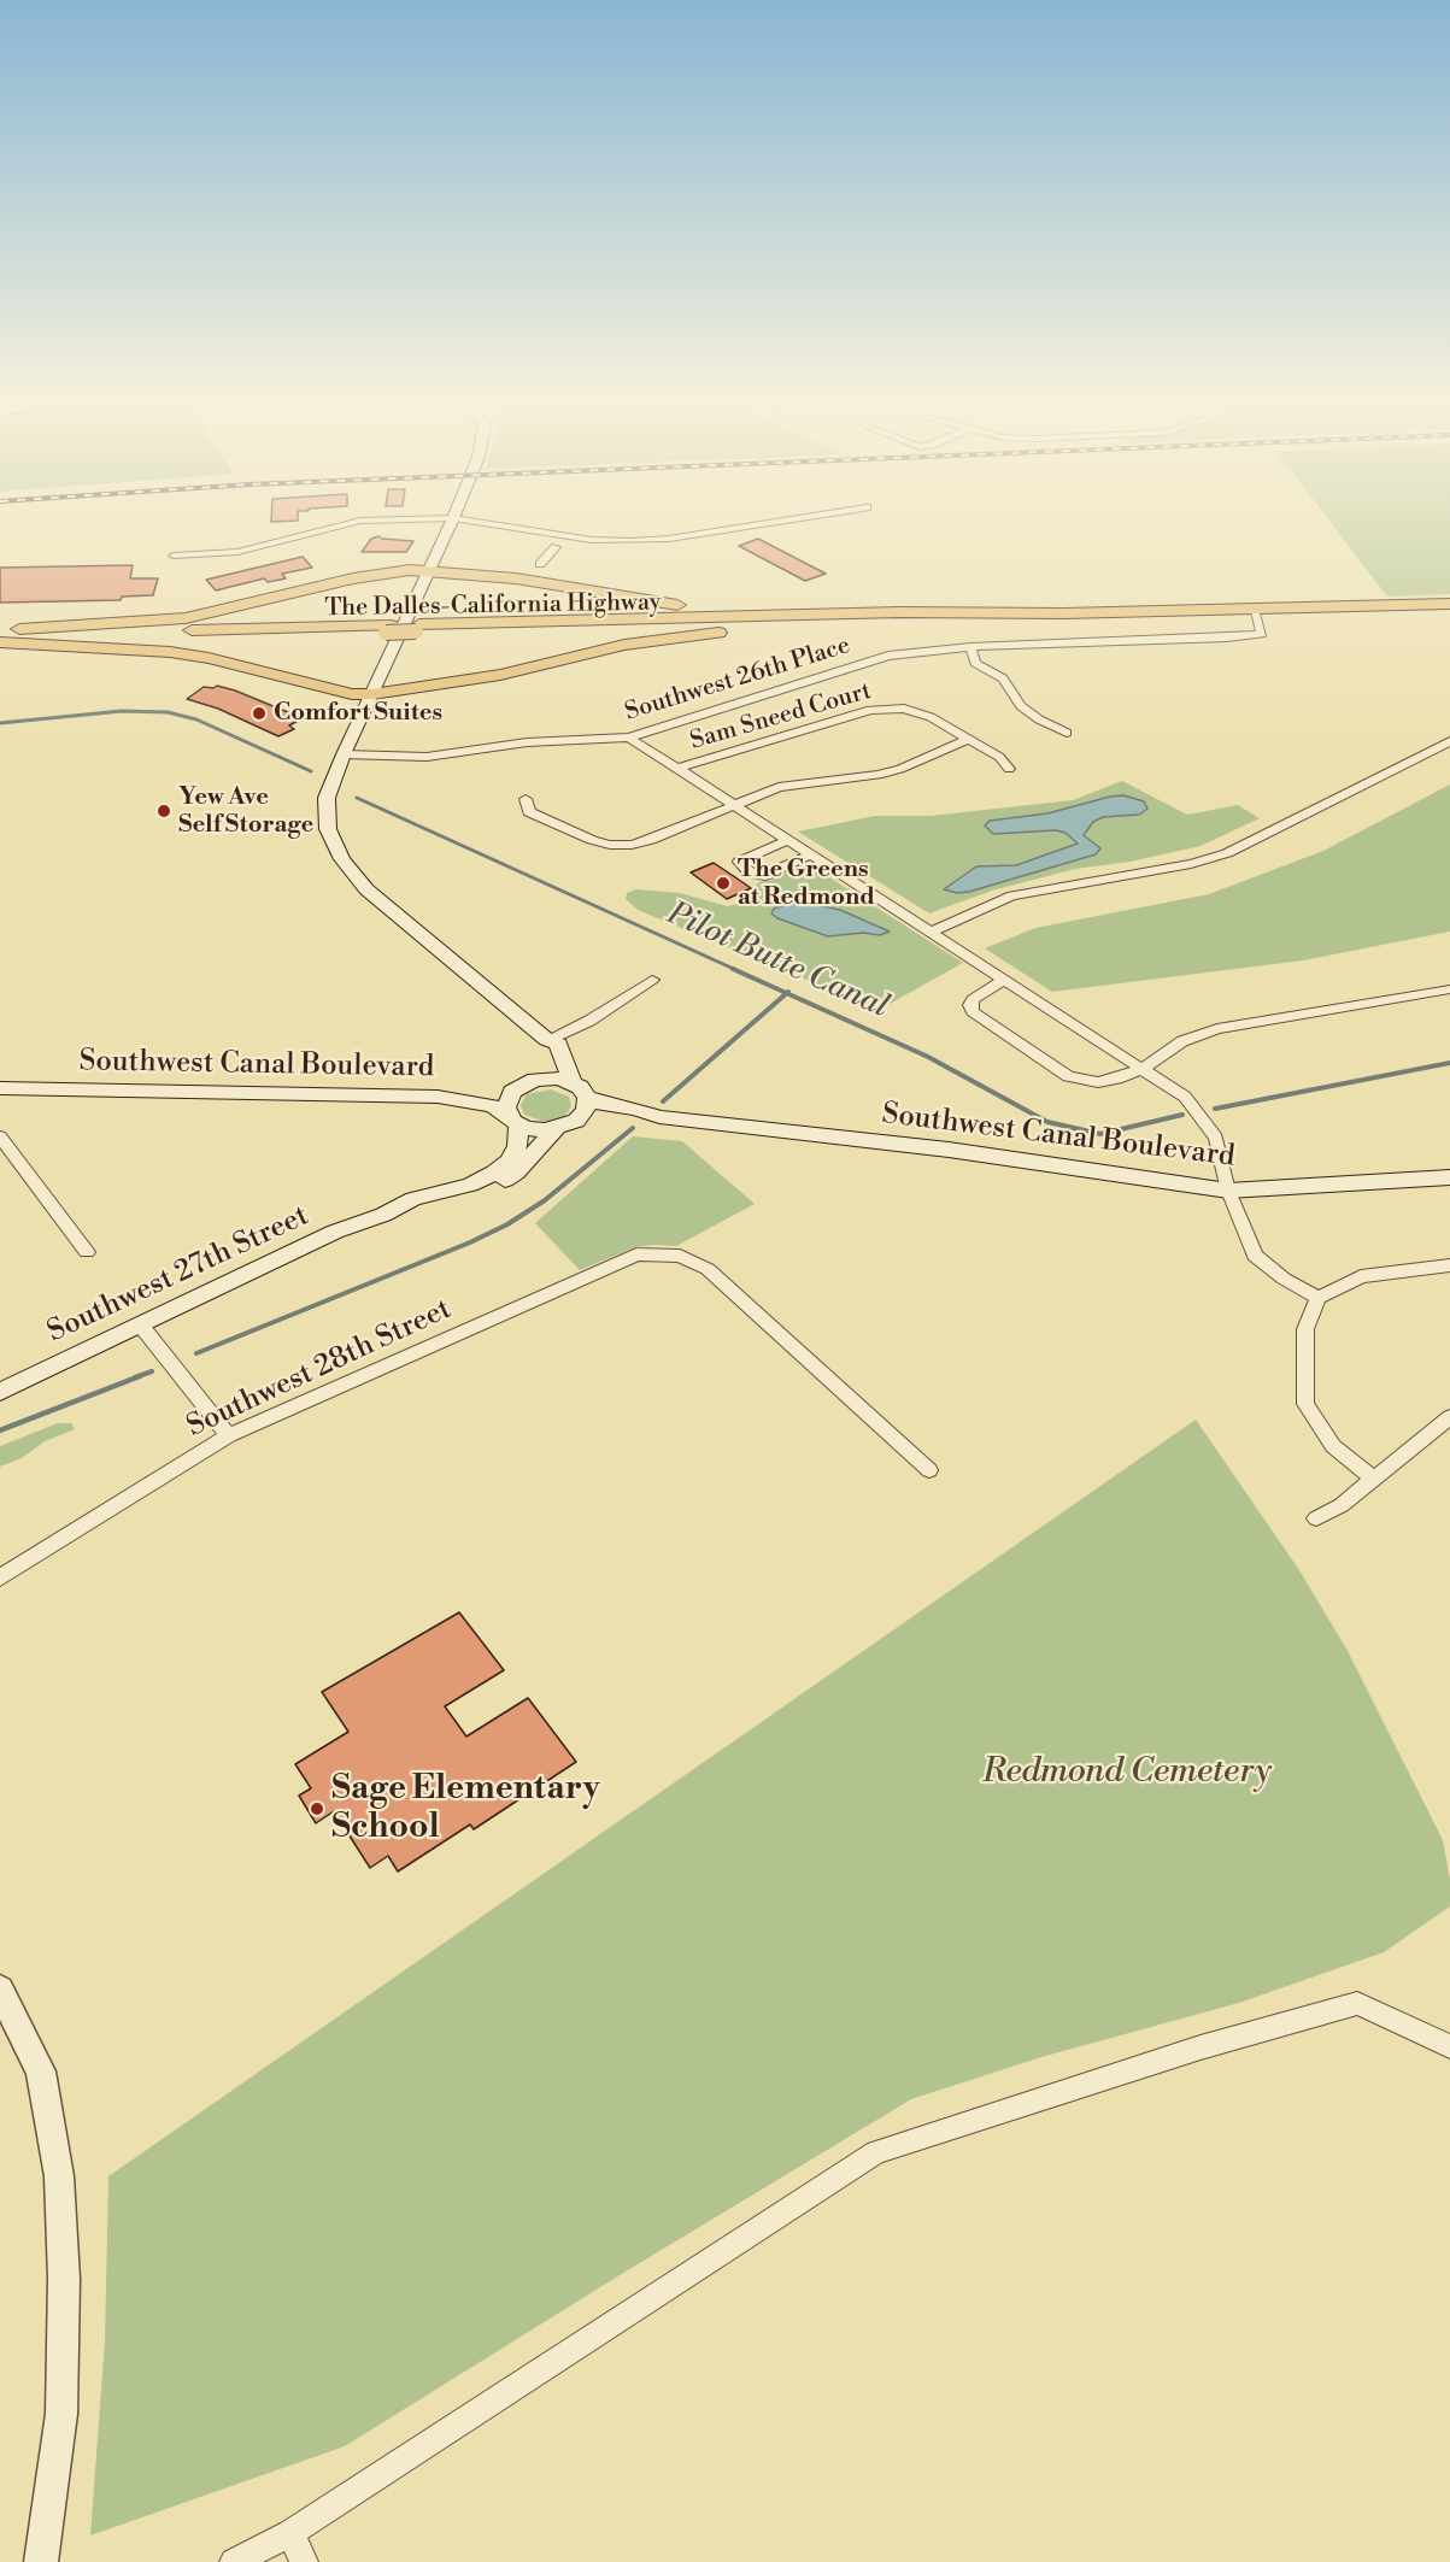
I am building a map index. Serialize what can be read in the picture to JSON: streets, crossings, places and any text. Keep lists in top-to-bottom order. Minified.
{"streets":{"highway":["The Dalles-California Highway"],"main road":["Southwest Canal Boulevard","Southwest 27th Street"],"street":["Southwest 26th Place","Sam Sneed Court","Southwest 28th Street"]},"crossings":[["The Dalles-California Highway","Southwest 26th Place"],["Southwest Canal Boulevard","Southwest 27th Street"]],"water":["Pilot Butte Canal"],"parks":["Redmond Cemetery"],"places":["Comfort Suites","Yew Ave Self Storage","The Greens at Redmond","Sage Elementary School"]}
